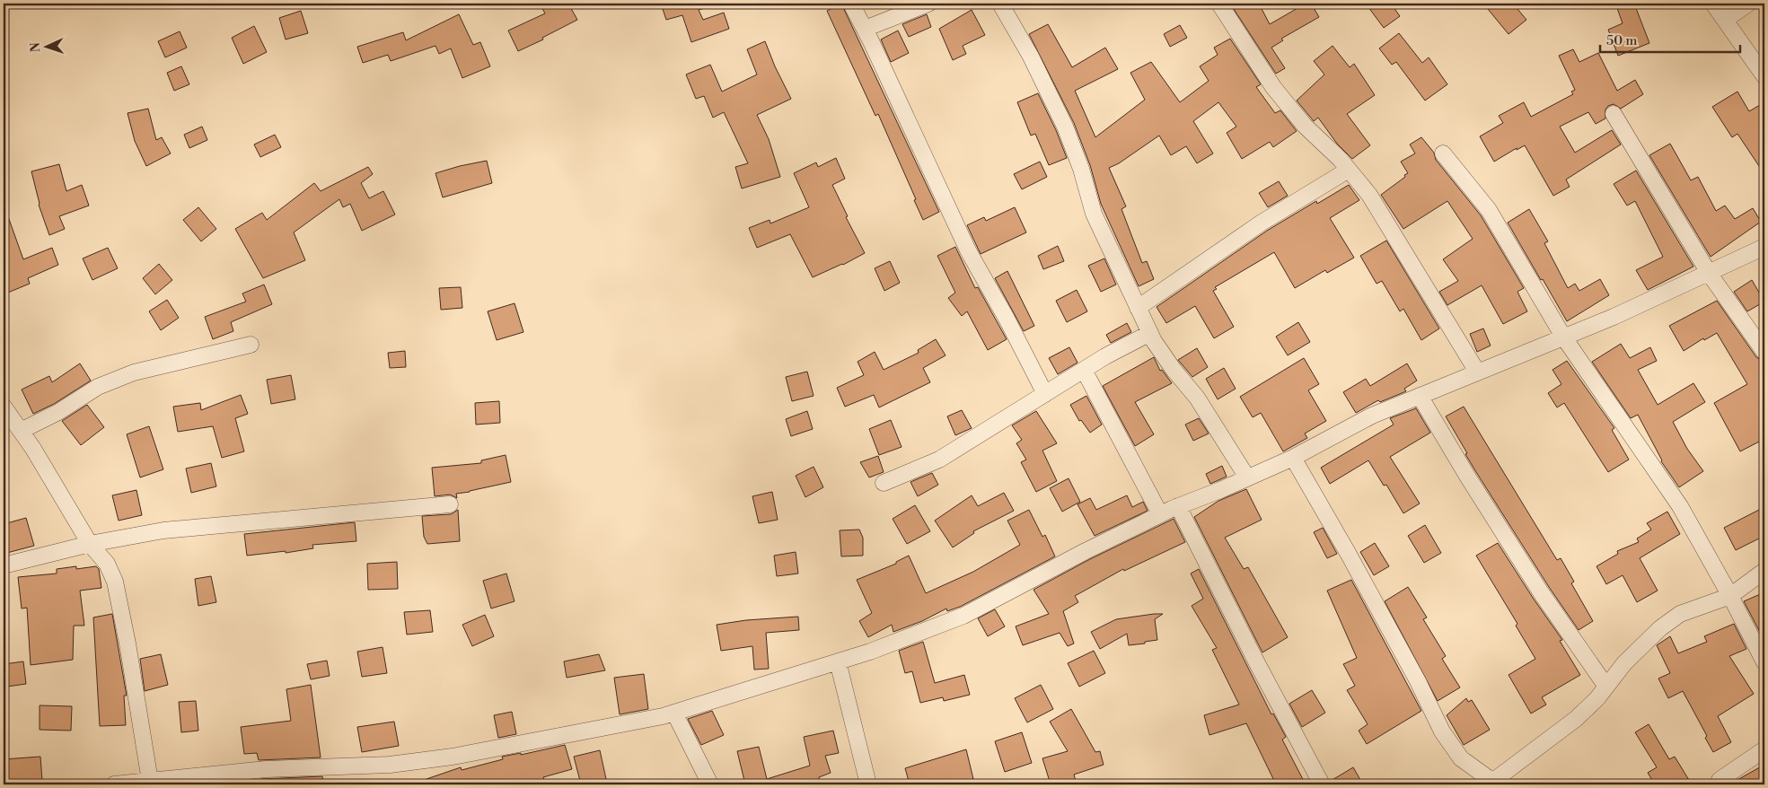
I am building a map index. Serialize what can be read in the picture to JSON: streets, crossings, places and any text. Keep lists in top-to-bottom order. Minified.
{"scale_bar":"50 m","north":"left"}
